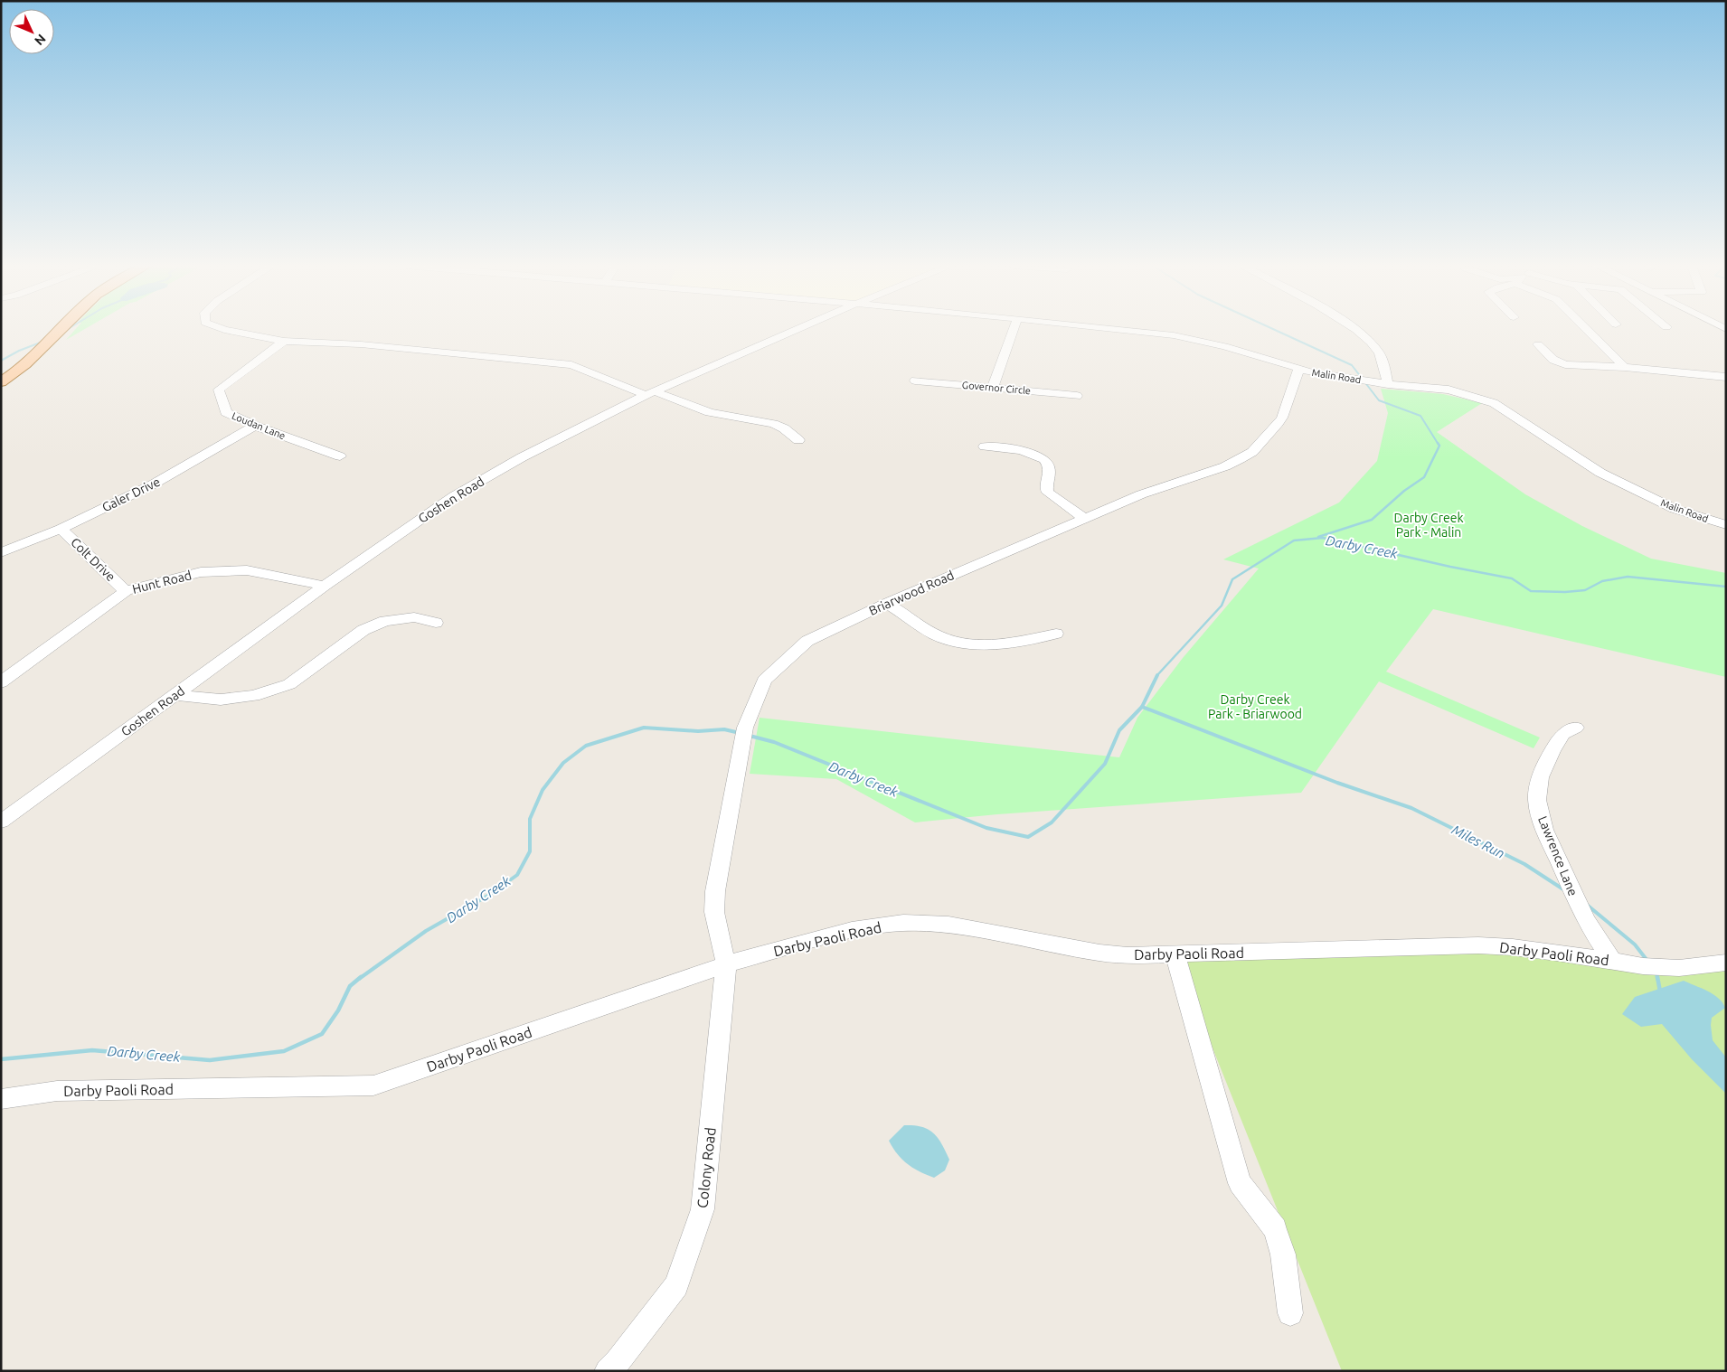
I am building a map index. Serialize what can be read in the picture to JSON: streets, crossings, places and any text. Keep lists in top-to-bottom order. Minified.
{"streets":{"street":["Malin Road","Governor Circle","Loudan Lane","Galer Drive","Goshen Road","Colt Drive","Hunt Road","Briarwood Road","Lawrence Lane","Darby Paoli Road","Colony Road"]},"crossings":[["Malin Road","Briarwood Road"],["Loudan Lane","Galer Drive"],["Galer Drive","Colt Drive"],["Goshen Road","Hunt Road"],["Colt Drive","Hunt Road"],["Briarwood Road","Darby Paoli Road"],["Briarwood Road","Colony Road"],["Lawrence Lane","Darby Paoli Road"],["Darby Paoli Road","Colony Road"]],"water":["Darby Creek","Miles Run"],"parks":["Darby Creek Park - Malin","Darby Creek Park - Briarwood"],"north":"bottom right"}
